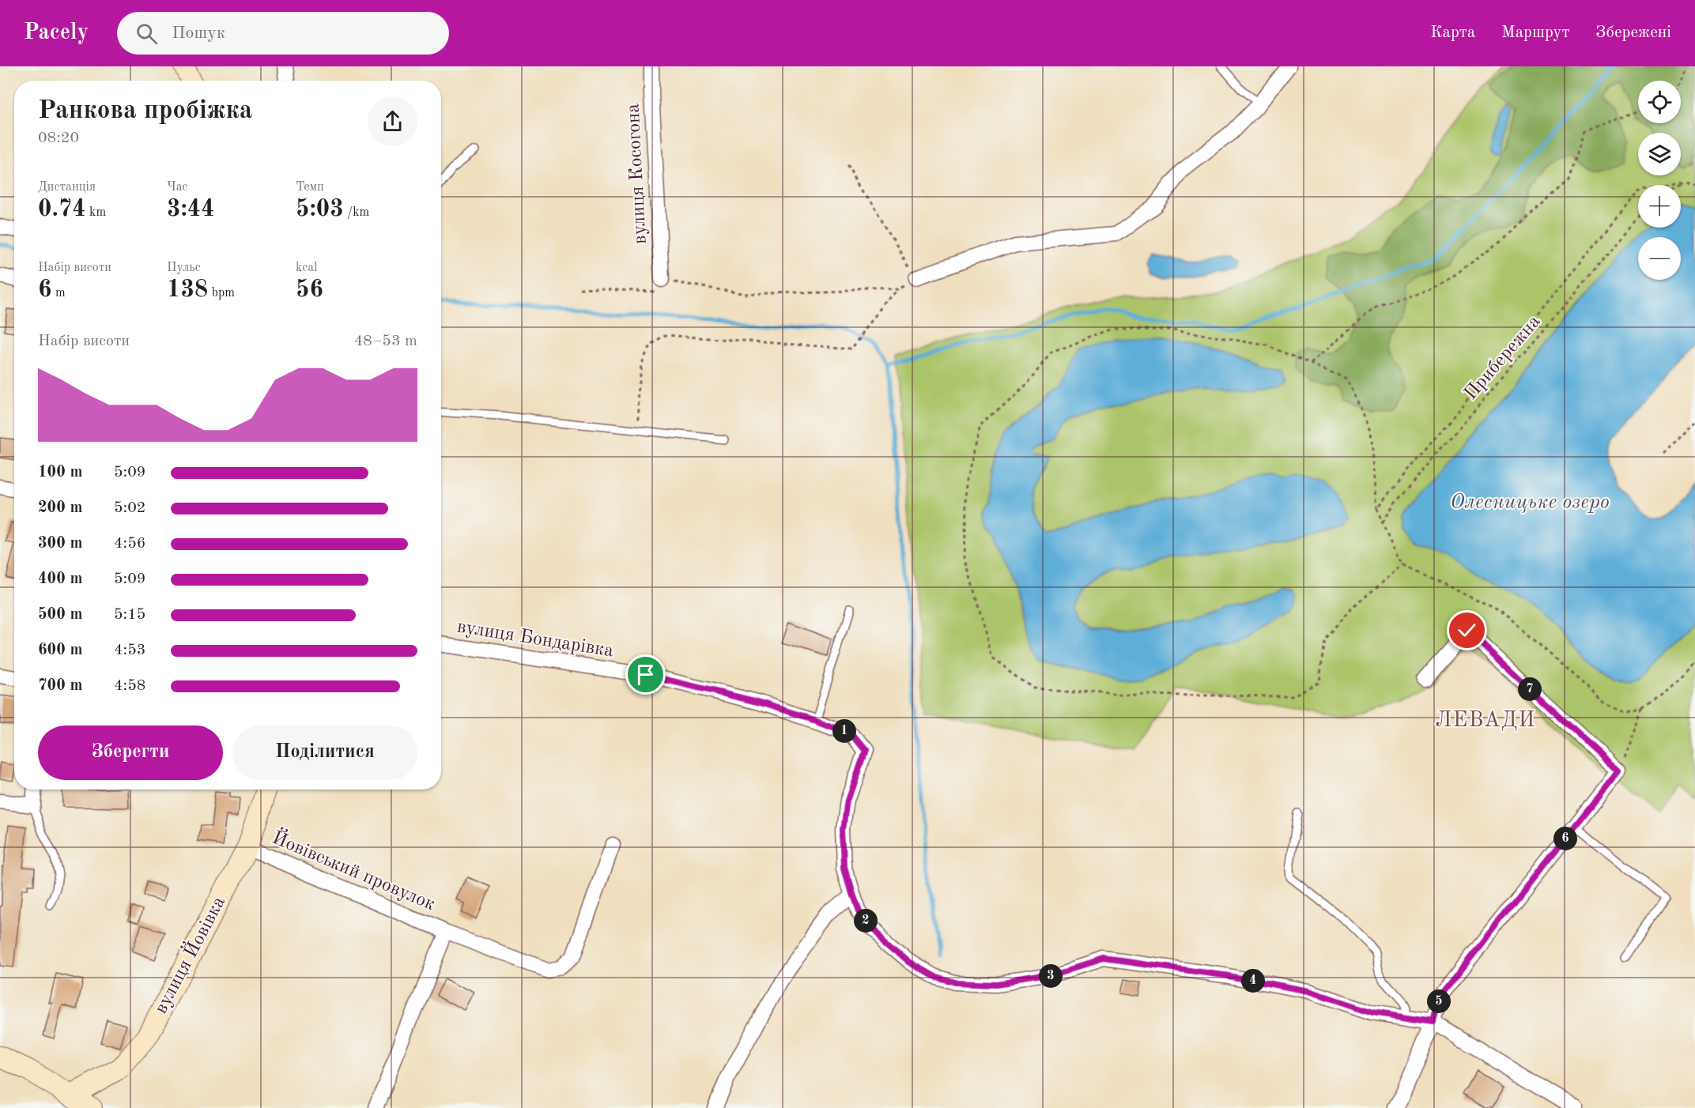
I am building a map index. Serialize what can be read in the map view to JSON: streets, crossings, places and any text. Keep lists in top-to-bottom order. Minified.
{"streets":{"street":["вулиця Косогона","вулиця Бондарівка","Йовівський провулок","вулиця Йовівка"],"path":["Прибережна"]},"crossings":[["Йовівський провулок","вулиця Йовівка"]],"districts":["ЛЕВАДИ"],"water":["Олесницьке озеро"],"page":{"header":"Pacely","search":"Пошук","nav":["Карта","Маршрут","Збережені"],"map_buttons":["+","−"],"heading":["Ранкова пробіжка","08:20"],"stats":[["Дистанція","0.74 km"],["Час","3:44"],["Темп","5:03 /km"],["Набір висоти","6 m"],["Пульс","138 bpm"],["kcal","56"]],"chart":["Набір висоти","48–53 m"],"list":[{"name":"100 m","note":"5:09"},{"name":"200 m","note":"5:02"},{"name":"300 m","note":"4:56"},{"name":"400 m","note":"5:09"},{"name":"500 m","note":"5:15"},{"name":"600 m","note":"4:53"},{"name":"700 m","note":"4:58"}],"pins":["7","1","6","2","3","4","5"],"buttons":["Зберегти","Поділитися"]}}
